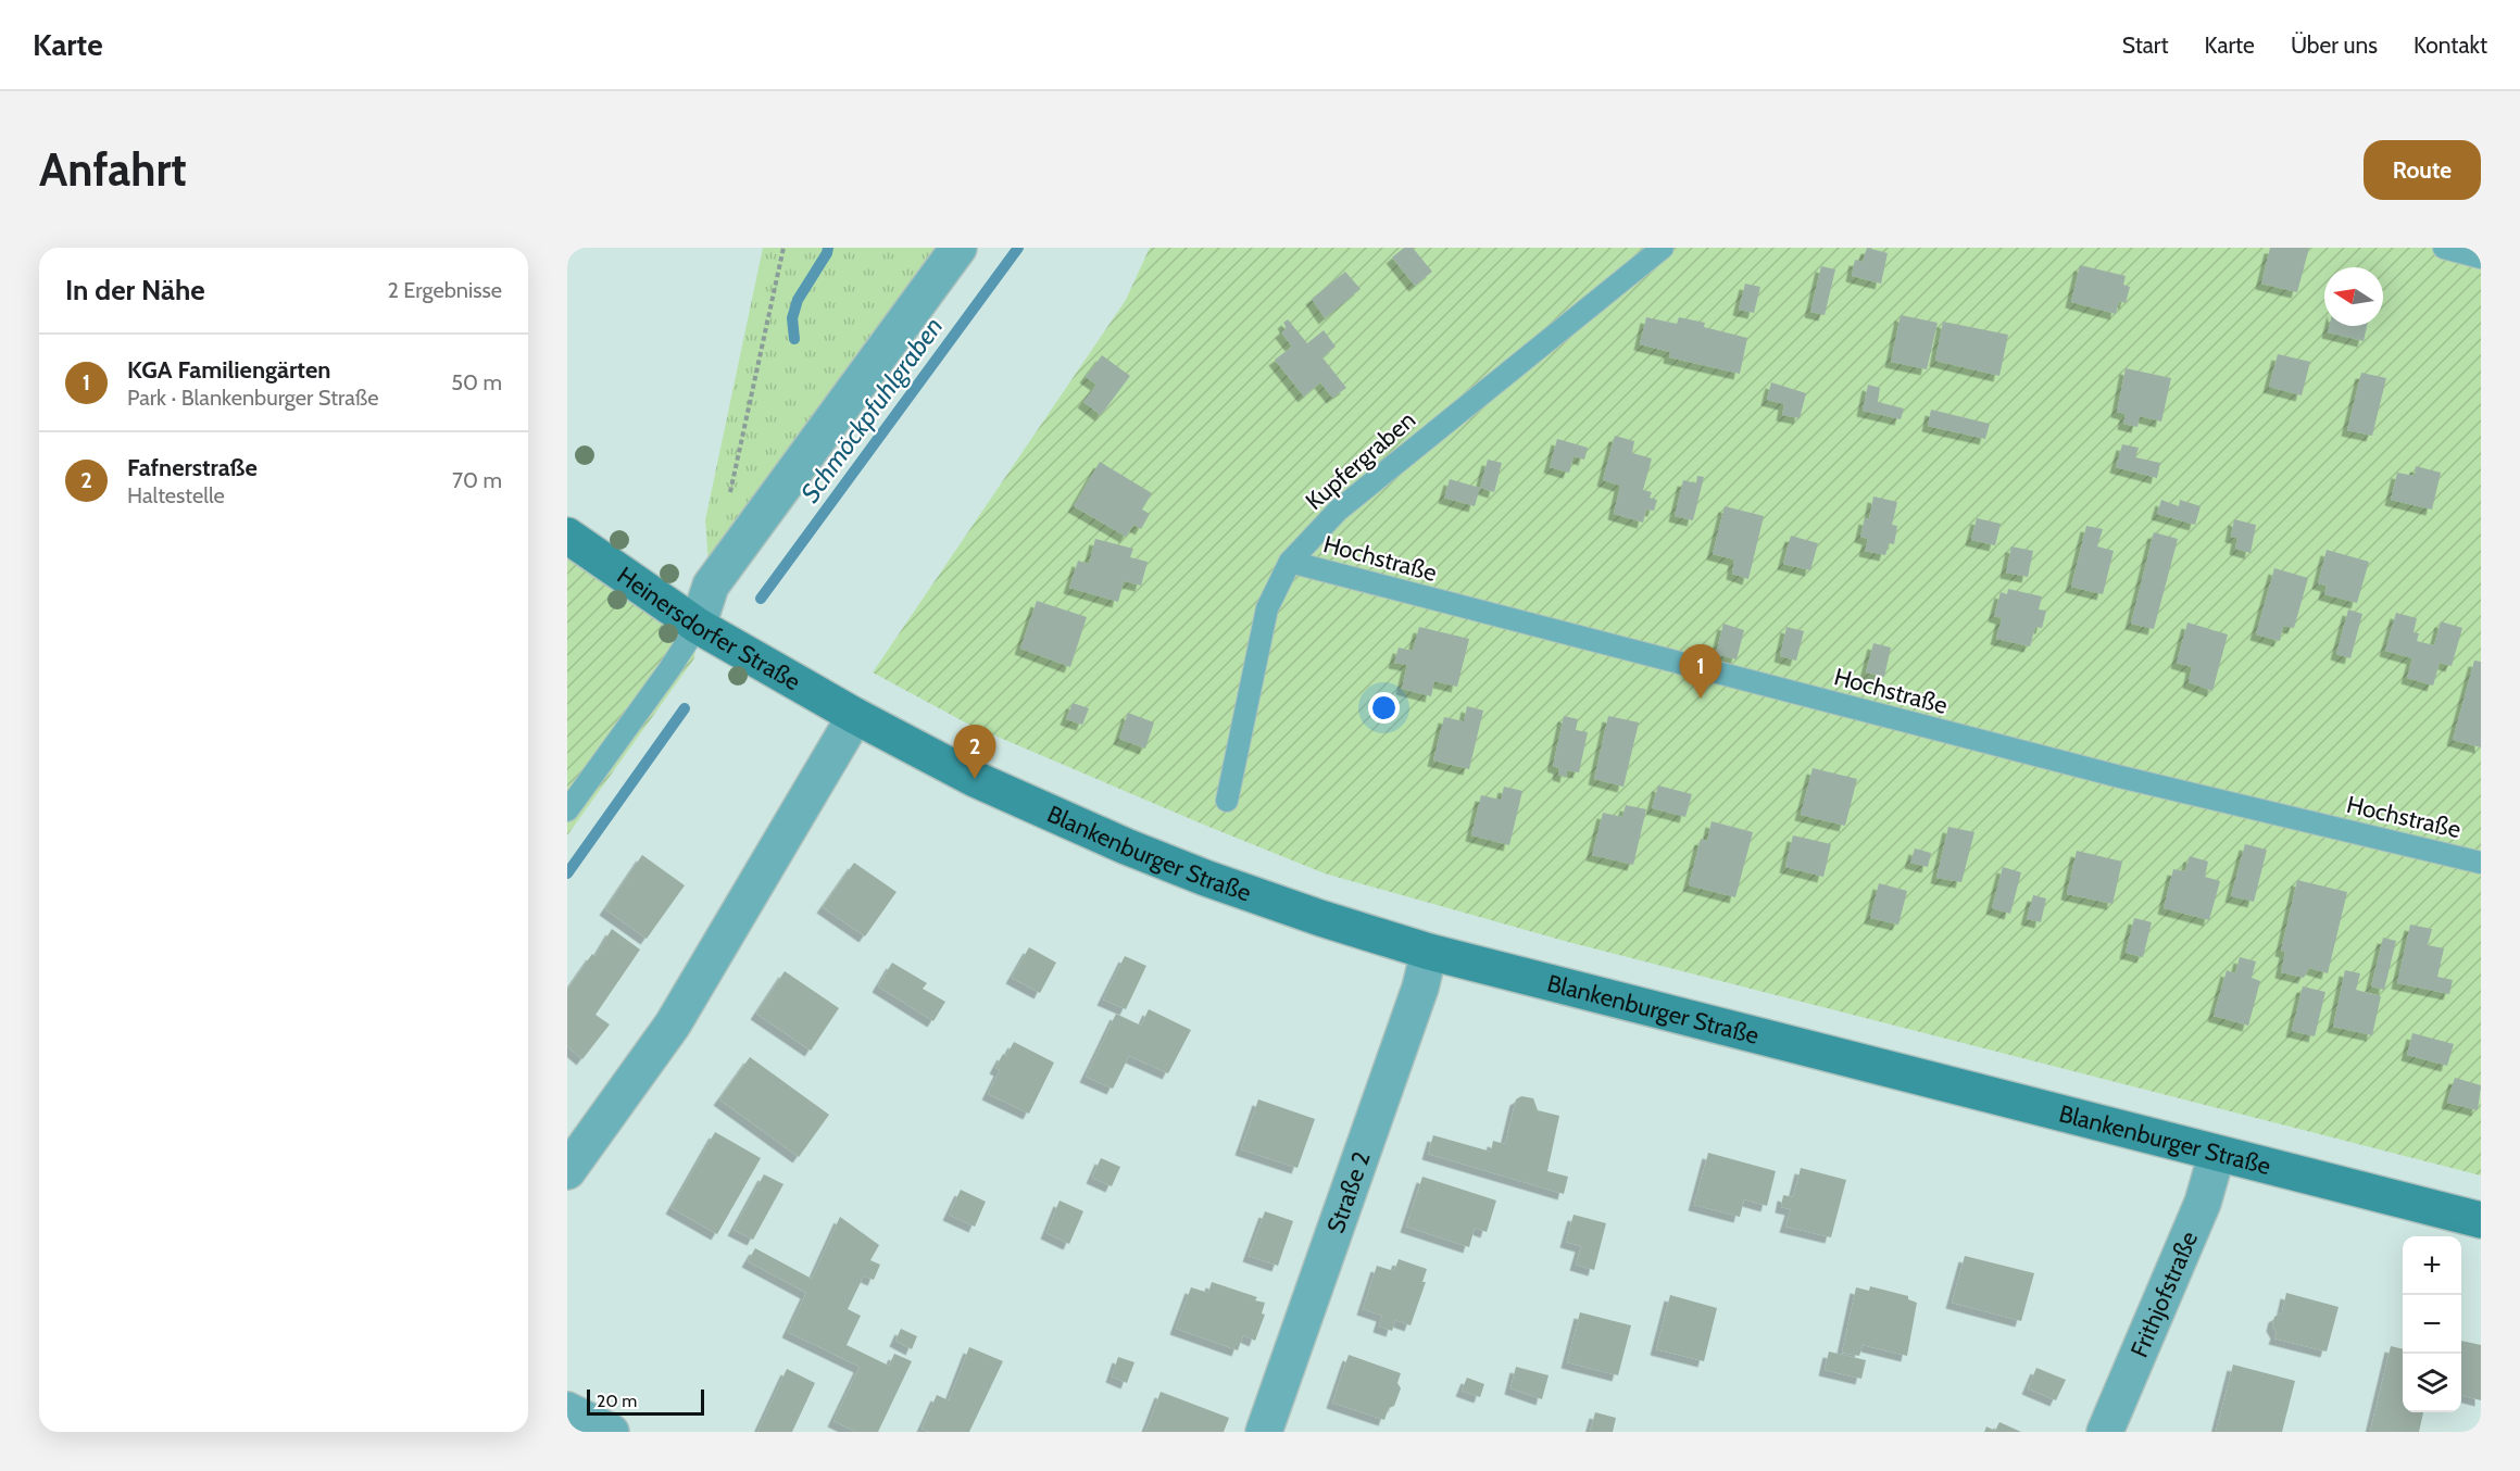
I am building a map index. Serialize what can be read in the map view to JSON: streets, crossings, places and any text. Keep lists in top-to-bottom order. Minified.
{"streets":{"main road":["Heinersdorfer Straße","Blankenburger Straße"],"street":["Straße 2","Frithjofstraße"],"lane":["Kupfergraben","Hochstraße"]},"crossings":[["Kupfergraben","Hochstraße"],["Heinersdorfer Straße","Blankenburger Straße"],["Blankenburger Straße","Straße 2"],["Blankenburger Straße","Frithjofstraße"]],"water":["Schmöckpfuhlgraben"],"scale_bar":"20 m","north":"left","page":{"header":"Karte","nav":["Start","Karte","Über uns","Kontakt"],"buttons":"Route","title":"Anfahrt","heading":["In der Nähe","2 Ergebnisse"],"list":[{"mark":"1","name":"KGA Familiengärten","note":"Park · Blankenburger Straße","value":"50 m"},{"mark":"2","name":"Fafnerstraße","note":"Haltestelle","value":"70 m"}],"pins":["1","2"],"map_buttons":["+","−"],"scale":"20 m"}}
